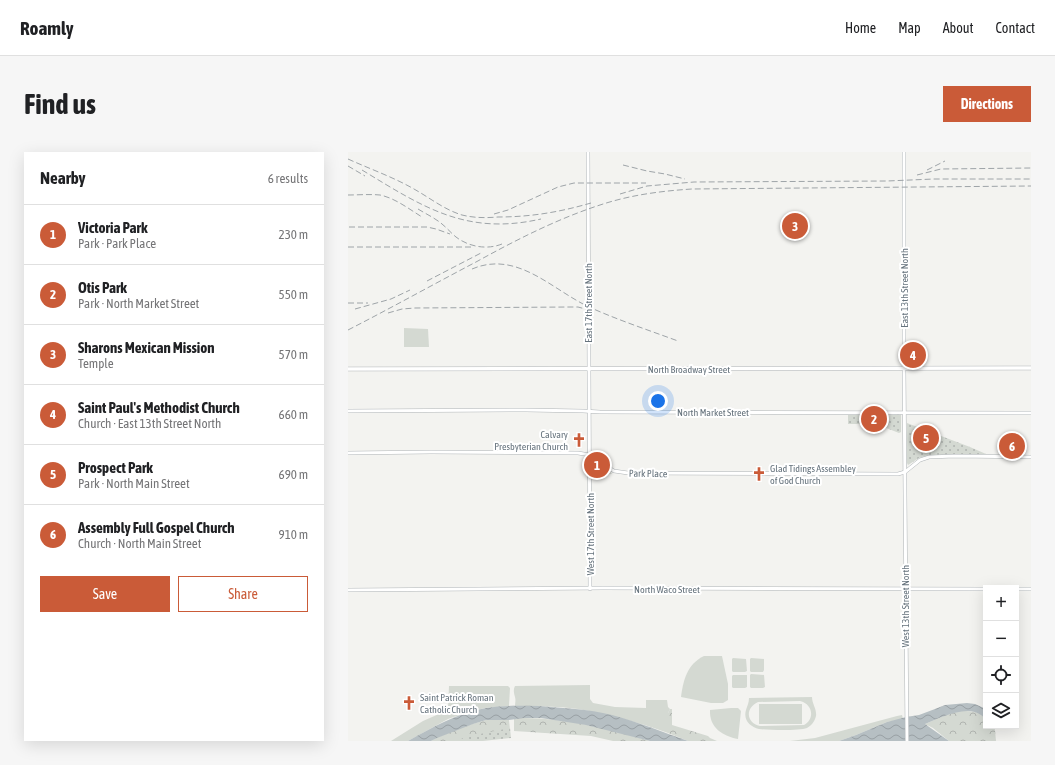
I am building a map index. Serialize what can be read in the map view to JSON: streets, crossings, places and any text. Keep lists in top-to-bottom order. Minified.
{"streets":{"main road":["North Broadway Street"],"street":["East 13th Street North","East 17th Street North","North Market Street","Park Place","West 17th Street North","North Waco Street","West 13th Street North"]},"crossings":[["East 13th Street North","North Broadway Street"],["East 13th Street North","North Market Street"],["East 13th Street North","Park Place"],["East 13th Street North","West 13th Street North"],["East 17th Street North","North Broadway Street"],["East 17th Street North","North Market Street"],["East 17th Street North","Park Place"],["East 17th Street North","West 17th Street North"],["Park Place","West 17th Street North"],["Park Place","West 13th Street North"],["West 17th Street North","North Waco Street"],["North Waco Street","West 13th Street North"]],"places":{"church":["Calvary Presbyterian Church","Glad Tidings Assembley of God Church","Saint Patrick Roman Catholic Church"]},"page":{"header":"Roamly","nav":["Home","Map","About","Contact"],"buttons":["Directions",["Save","Share"]],"title":"Find us","heading":["Nearby","6 results"],"list":[{"mark":"1","name":"Victoria Park","note":"Park · Park Place","value":"230 m"},{"mark":"2","name":"Otis Park","note":"Park · North Market Street","value":"550 m"},{"mark":"3","name":"Sharons Mexican Mission","note":"Temple","value":"570 m"},{"mark":"4","name":"Saint Paul's Methodist Church","note":"Church · East 13th Street North","value":"660 m"},{"mark":"5","name":"Prospect Park","note":"Park · North Main Street","value":"690 m"},{"mark":"6","name":"Assembly Full Gospel Church","note":"Church · North Main Street","value":"910 m"}],"pins":["3","4","2","5","6","1"],"map_buttons":["+","−"]}}
